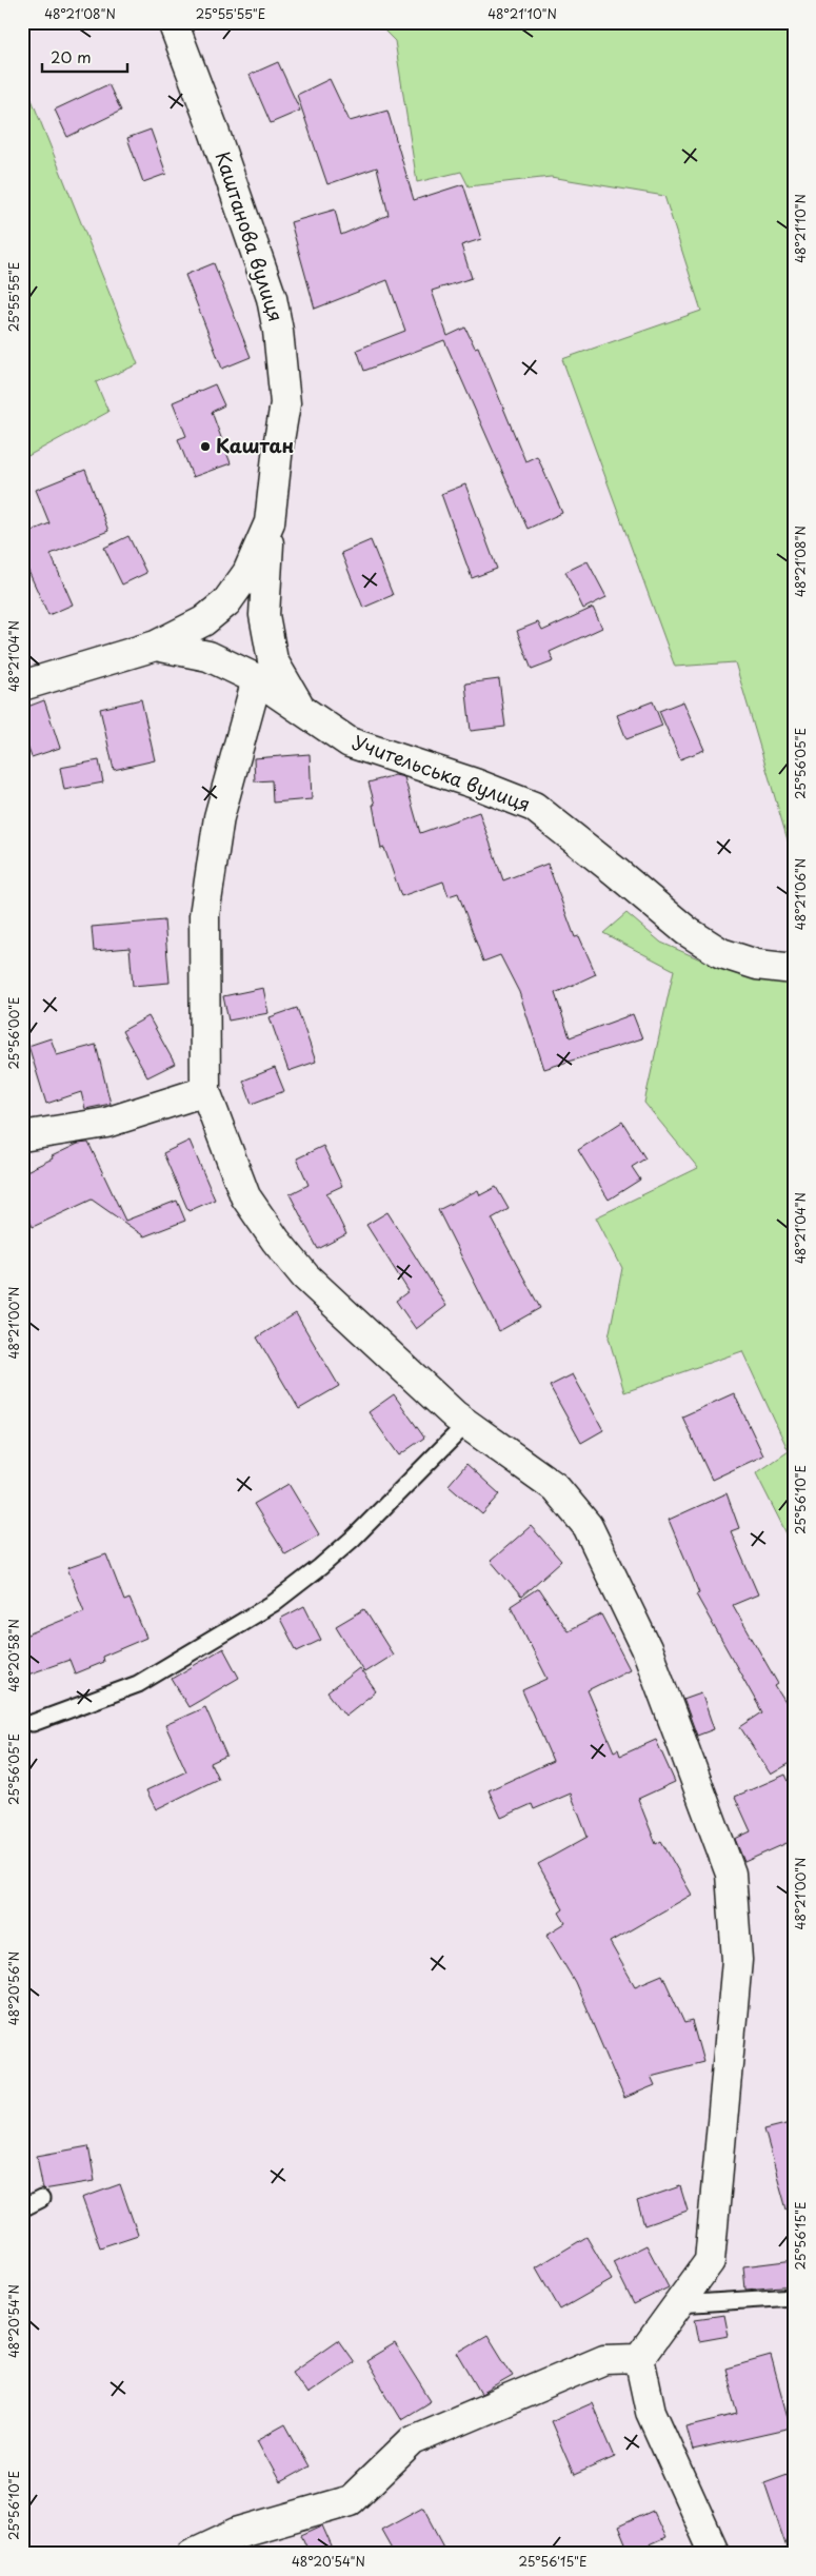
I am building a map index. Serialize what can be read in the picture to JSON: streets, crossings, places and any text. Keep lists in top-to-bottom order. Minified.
{"streets":{"street":["Каштанова вулиця","Учительська вулиця"]},"crossings":[["Каштанова вулиця","Учительська вулиця"]],"places":["Каштан"],"scale_bar":"20 m","coordinates":["48°21'08\"N","25°55'55\"E","48°21'10\"N","48°21'04\"N","25°56'05\"E","48°21'06\"N","25°56'00\"E","48°21'00\"N","25°56'10\"E","48°20'58\"N","48°20'56\"N","25°56'15\"E","48°20'54\"N"]}
